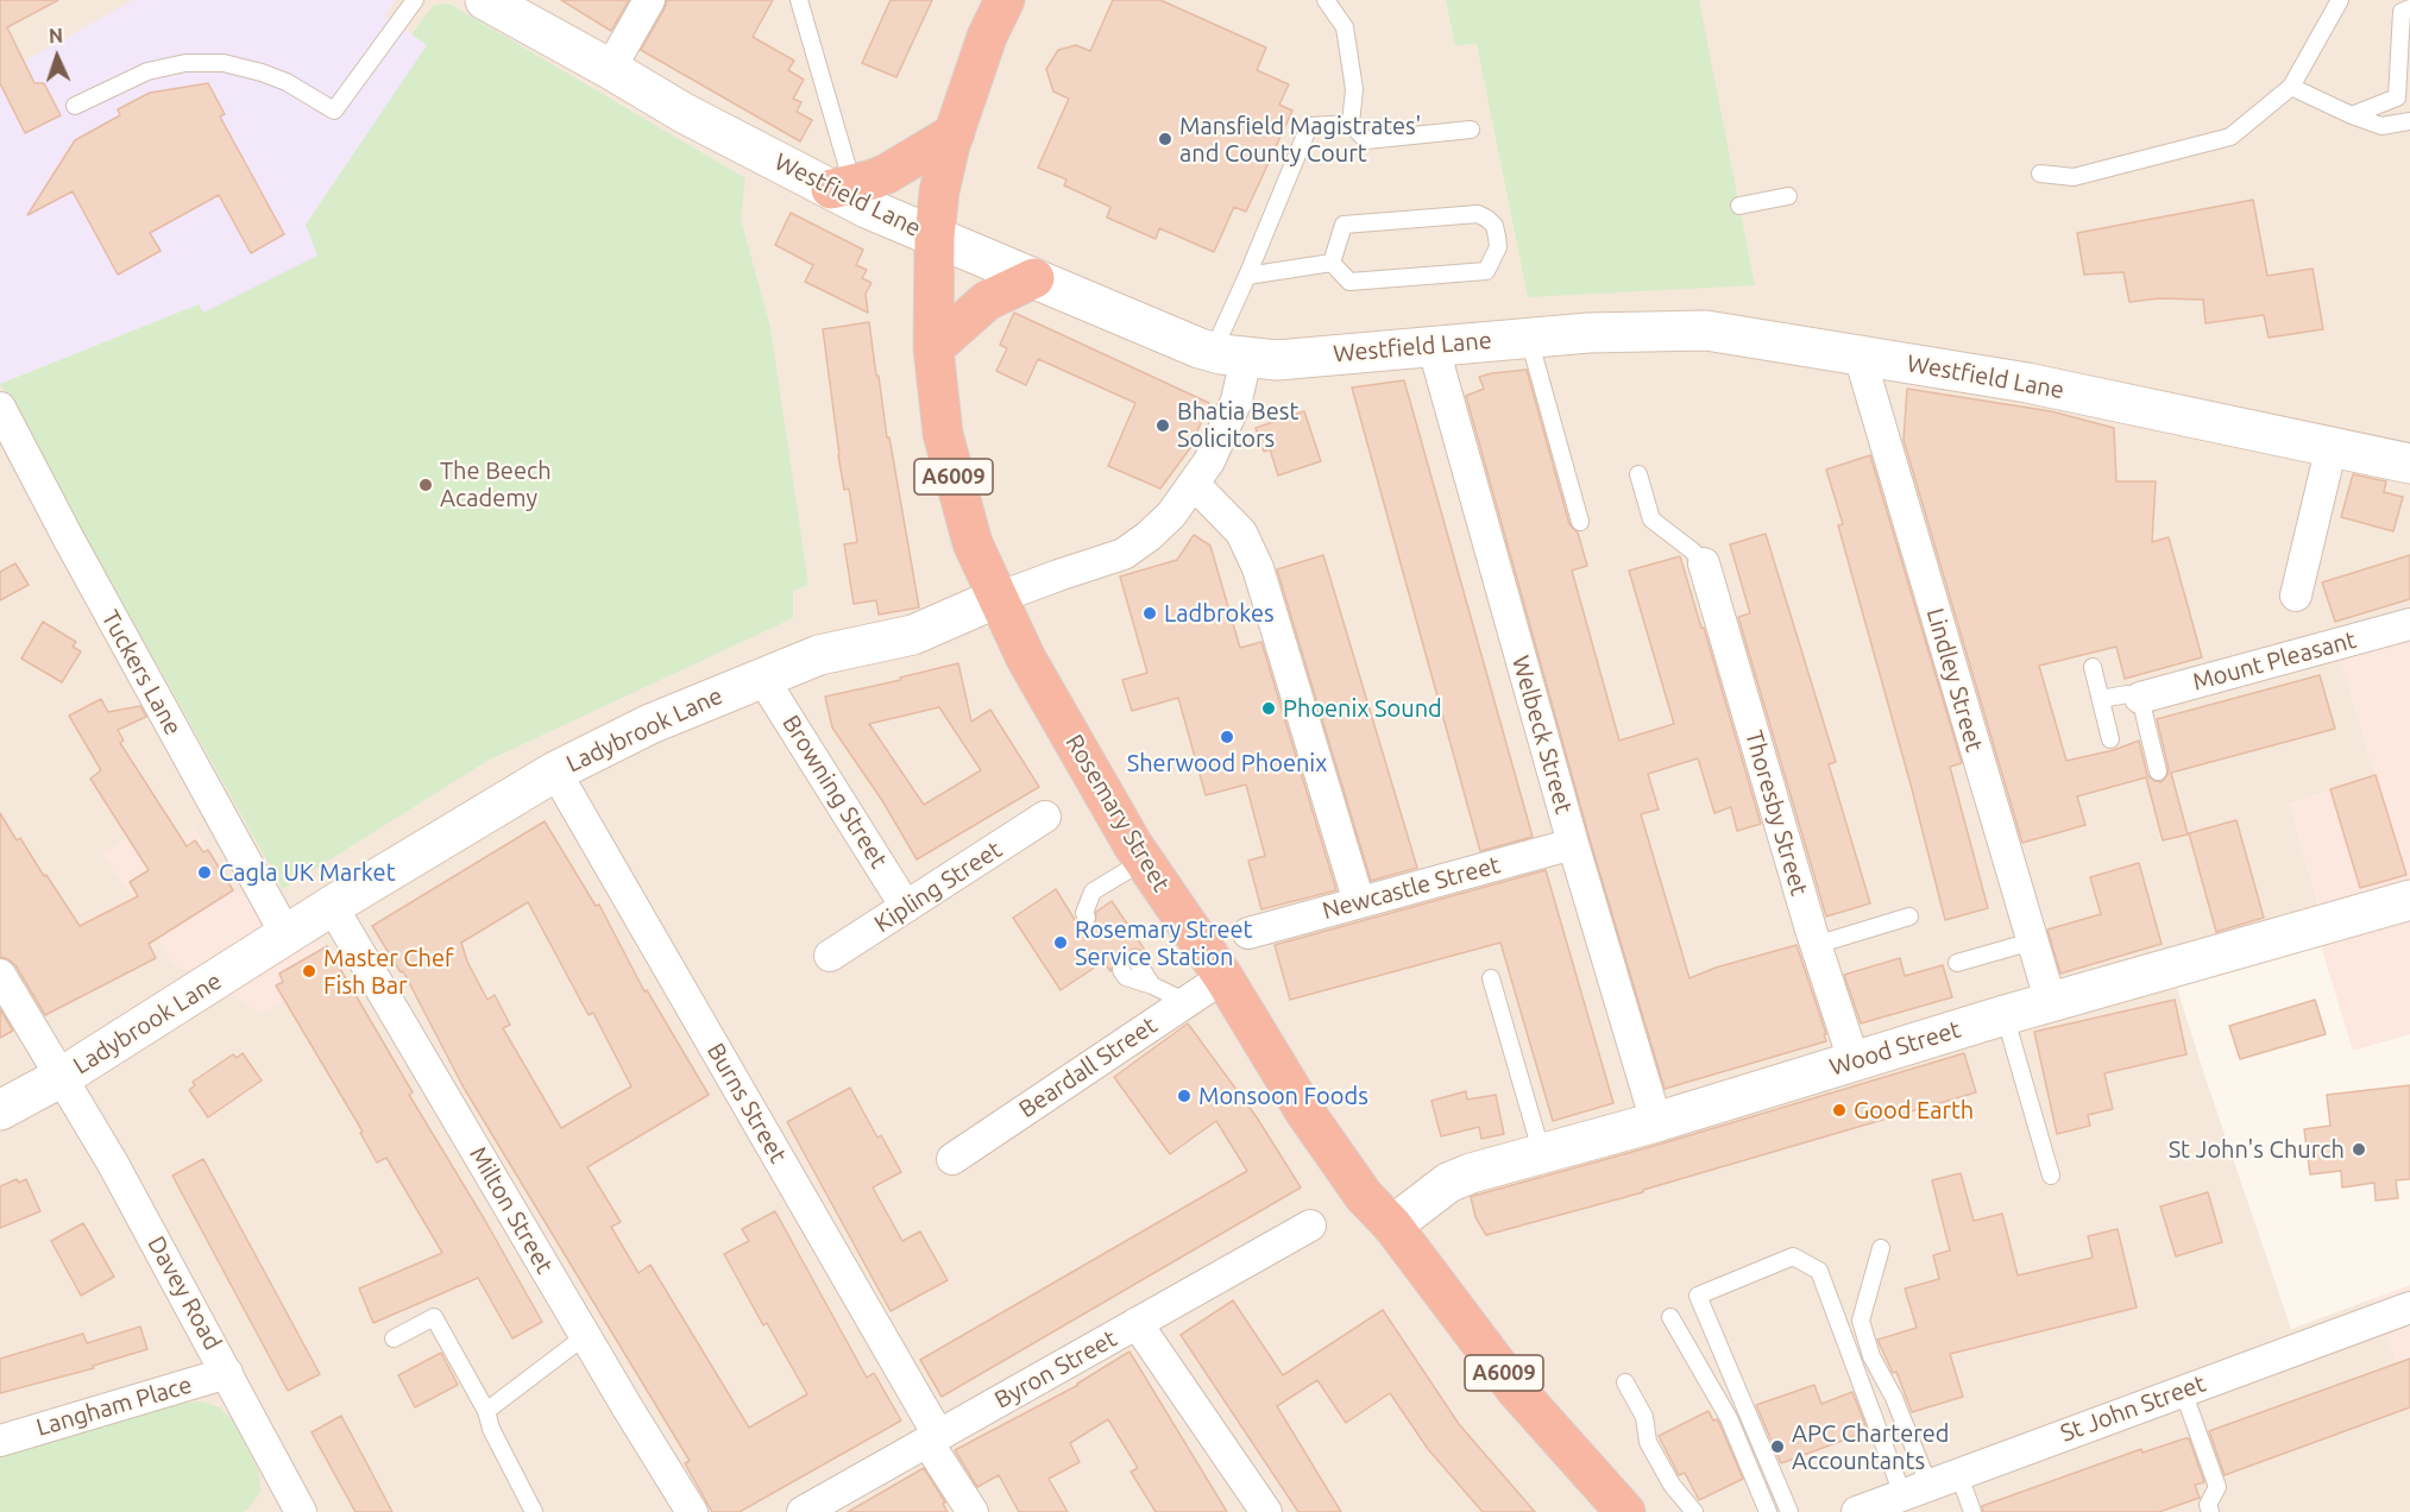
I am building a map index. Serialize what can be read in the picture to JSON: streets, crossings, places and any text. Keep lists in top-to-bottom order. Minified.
{"streets":{"highway":["A6009","Rosemary Street"],"street":["Westfield Lane","Mount Pleasant","Tuckers Lane","Lindley Street","Ladybrook Lane","Welbeck Street","Browning Street","Thoresby Street","Kipling Street","Newcastle Street","Wood Street","Beardall Street","Burns Street","Milton Street","Davey Road","Byron Street","Langham Place","St John Street"]},"crossings":[["Westfield Lane","Lindley Street"],["Westfield Lane","Ladybrook Lane"],["Westfield Lane","Welbeck Street"],["Westfield Lane","Rosemary Street"],["Tuckers Lane","Ladybrook Lane"],["Lindley Street","Wood Street"],["Ladybrook Lane","Browning Street"],["Ladybrook Lane","Rosemary Street"],["Ladybrook Lane","Burns Street"],["Ladybrook Lane","Milton Street"],["Ladybrook Lane","Davey Road"],["Welbeck Street","Newcastle Street"],["Welbeck Street","Wood Street"],["Browning Street","Kipling Street"],["Rosemary Street","Wood Street"],["Rosemary Street","Beardall Street"],["Thoresby Street","Wood Street"],["Burns Street","Byron Street"],["Davey Road","Langham Place"]],"places":["Mansfield Magistrates' and County Court","Bhatia Best Solicitors","The Beech Academy","Ladbrokes","Phoenix Sound","Sherwood Phoenix","Cagla UK Market","Rosemary Street Service Station","Master Chef Fish Bar","Monsoon Foods","Good Earth","St John's Church","APC Chartered Accountants"],"north":"top"}
